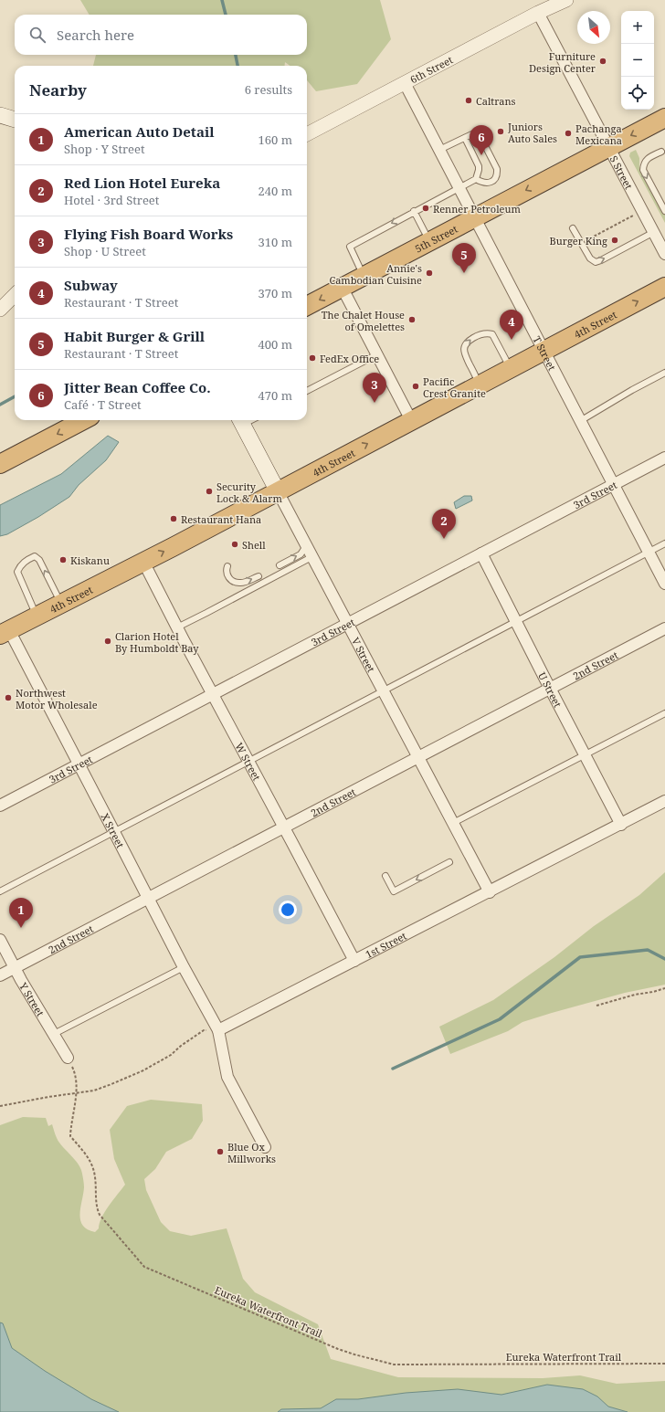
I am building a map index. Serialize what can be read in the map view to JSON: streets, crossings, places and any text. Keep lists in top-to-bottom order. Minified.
{"streets":{"highway":["5th Street","4th Street"],"main road":["V Street"],"street":["6th Street","S Street","T Street","3rd Street","2nd Street","U Street","W Street","X Street","1st Street","Y Street"],"path":["Eureka Waterfront Trail"]},"crossings":[["6th Street","S Street"],["6th Street","T Street"],["S Street","5th Street"],["5th Street","T Street"],["4th Street","T Street"],["4th Street","V Street"],["4th Street","W Street"],["4th Street","X Street"],["T Street","3rd Street"],["3rd Street","V Street"],["3rd Street","U Street"],["3rd Street","W Street"],["3rd Street","X Street"],["V Street","2nd Street"],["V Street","1st Street"],["2nd Street","U Street"],["2nd Street","W Street"],["2nd Street","X Street"],["2nd Street","Y Street"],["U Street","1st Street"],["W Street","1st Street"],["X Street","1st Street"],["Y Street","Eureka Waterfront Trail"]],"one_way":["5th Street","4th Street"],"places":["Furniture Design Center","Caltrans","Juniors Auto Sales","Pachanga Mexicana","Renner Petroleum","Burger King","Annie's Cambodian Cuisine","The Chalet House of Omelettes","FedEx Office","Pacific Crest Granite","Security Lock & Alarm","Restaurant Hana","Shell","Kiskanu","Clarion Hotel By Humboldt Bay","Northwest Motor Wholesale","Blue Ox Millworks"],"north":"bottom right","page":{"map_buttons":["+","−"],"search":"Search here","heading":["Nearby","6 results"],"list":[{"mark":"1","name":"American Auto Detail","note":"Shop · Y Street","value":"160 m"},{"mark":"2","name":"Red Lion Hotel Eureka","note":"Hotel · 3rd Street","value":"240 m"},{"mark":"3","name":"Flying Fish Board Works","note":"Shop · U Street","value":"310 m"},{"mark":"4","name":"Subway","note":"Restaurant · T Street","value":"370 m"},{"mark":"5","name":"Habit Burger & Grill","note":"Restaurant · T Street","value":"400 m"},{"mark":"6","name":"Jitter Bean Coffee Co.","note":"Café · T Street","value":"470 m"}],"pins":["6","5","4","3","2","1"]}}
